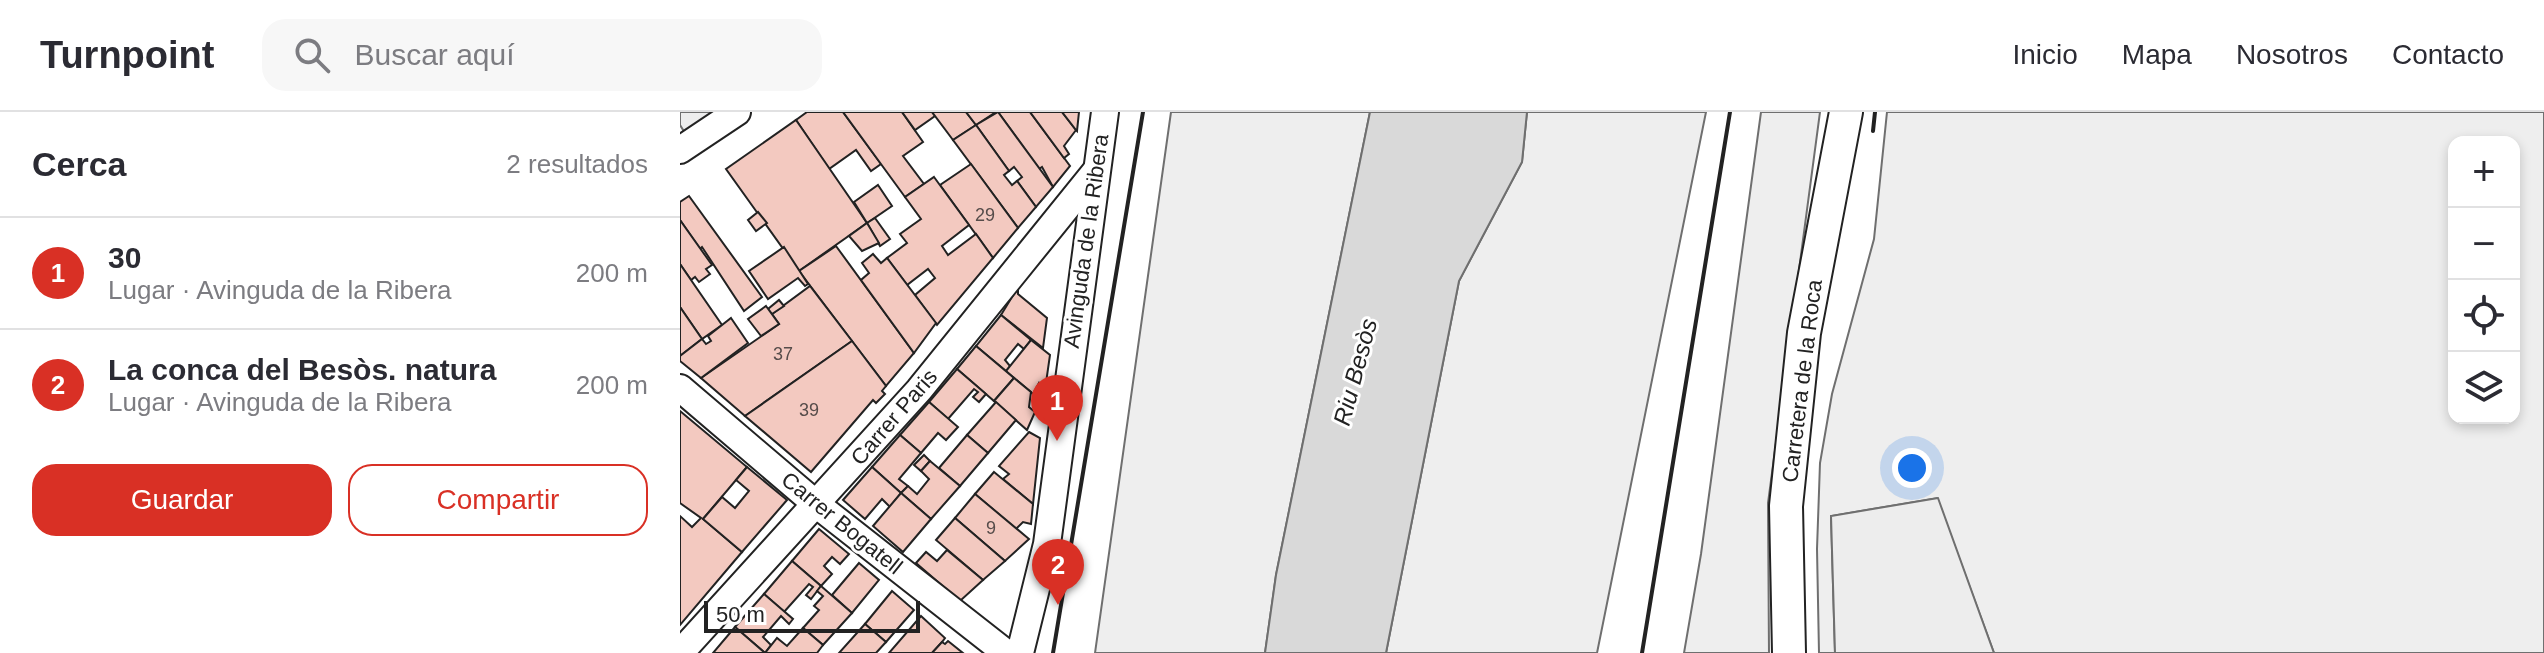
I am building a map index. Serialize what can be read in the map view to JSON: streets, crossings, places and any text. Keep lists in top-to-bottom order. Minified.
{"streets":{"street":["Avinguda de la Ribera","Carretera de la Roca","Carrer Paris","Carrer Bogatell"]},"crossings":[["Avinguda de la Ribera","Carrer Paris"],["Carrer Paris","Carrer Bogatell"]],"water":["Riu Besòs"],"house_numbers":["29","37","39","9"],"scale_bar":"50 m","page":{"header":"Turnpoint","search":"Buscar aquí","nav":["Inicio","Mapa","Nosotros","Contacto"],"heading":["Cerca","2 resultados"],"map_buttons":["+","−"],"list":[{"mark":"1","name":"30","note":"Lugar · Avinguda de la Ribera","value":"200 m"},{"mark":"2","name":"La conca del Besòs. natura","note":"Lugar · Avinguda de la Ribera","value":"200 m"}],"pins":["1","2"],"buttons":["Guardar","Compartir"],"scale":"50 m"}}
